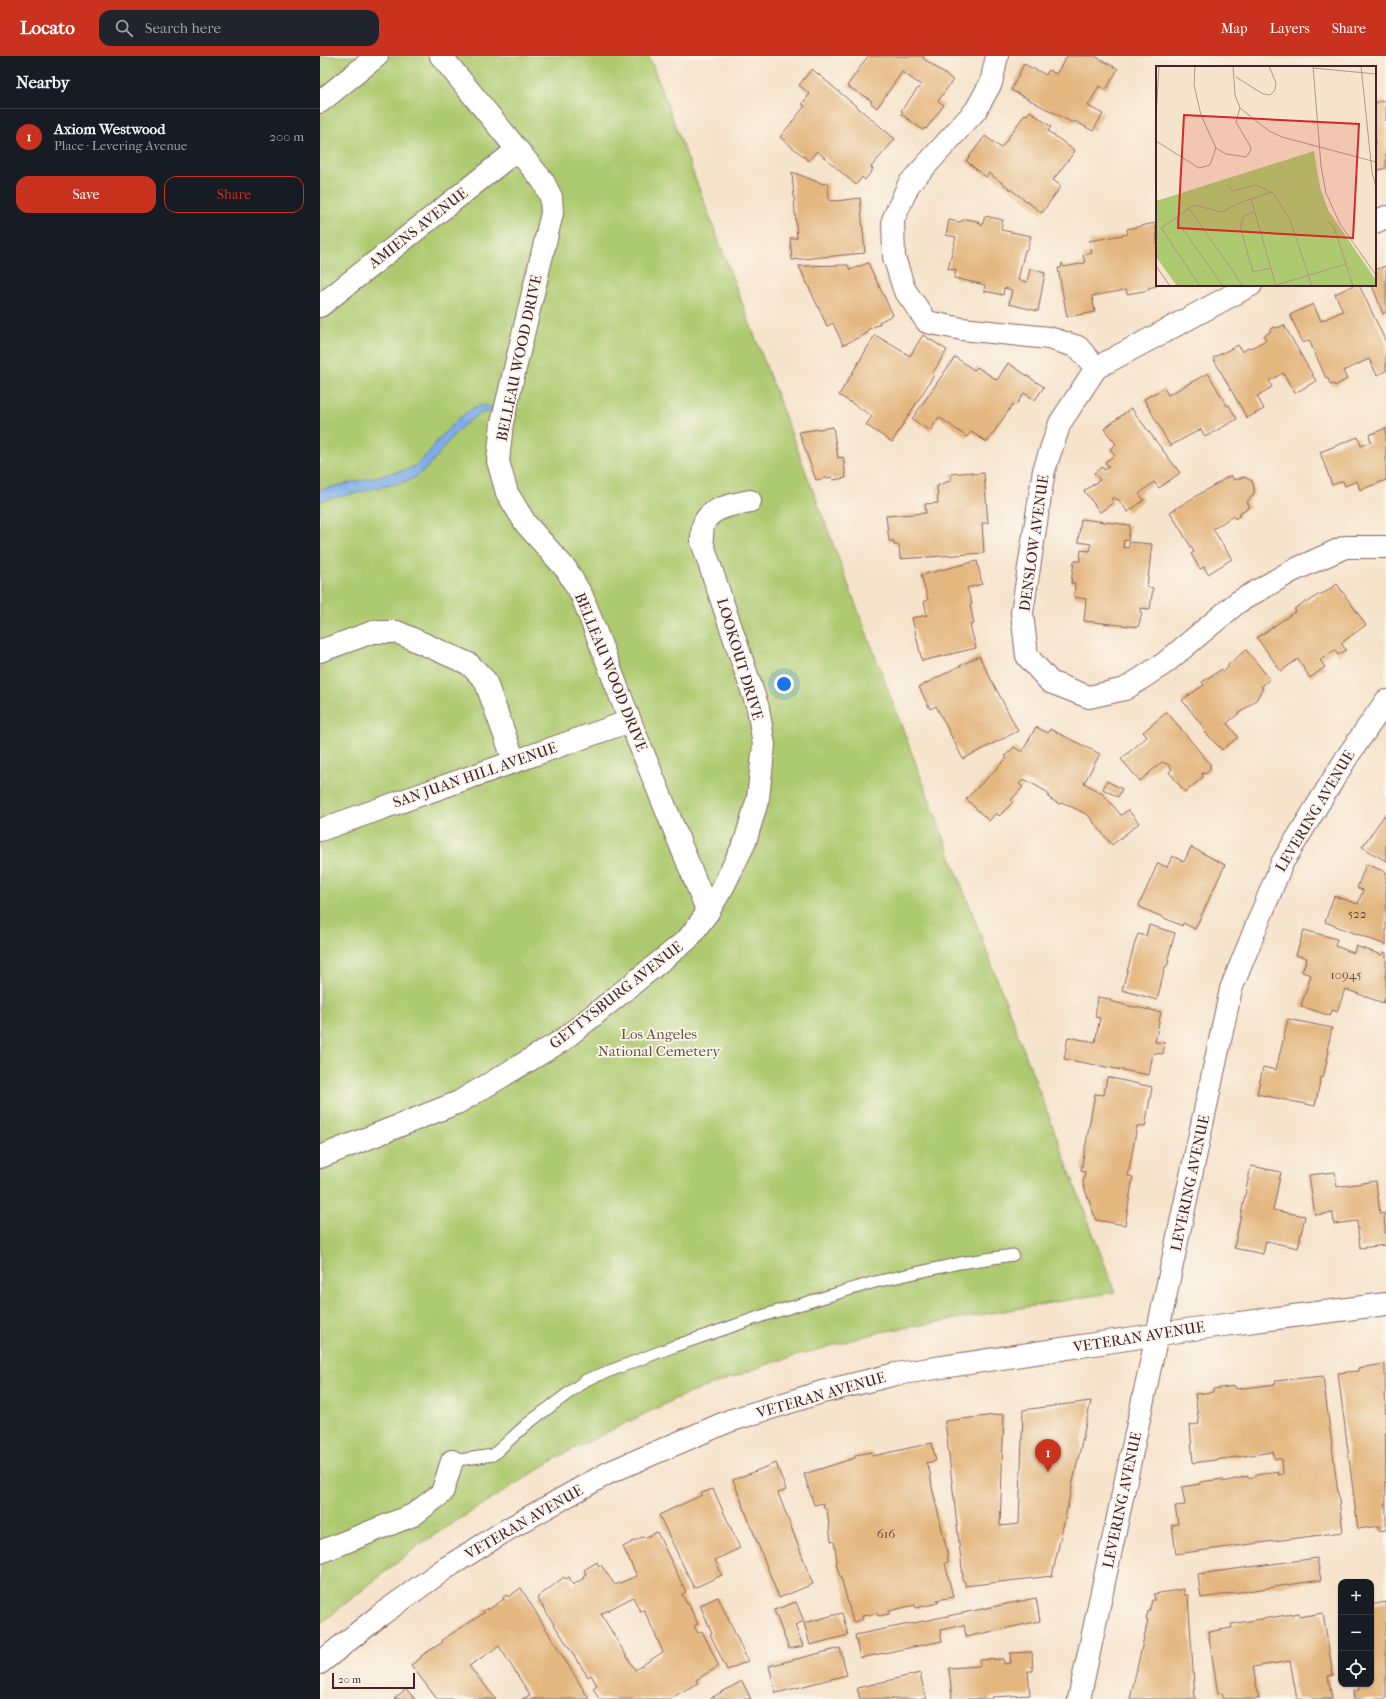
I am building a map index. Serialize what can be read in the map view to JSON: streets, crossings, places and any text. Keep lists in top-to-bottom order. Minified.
{"streets":{"street":["AMIENS AVENUE","BELLEAU WOOD DRIVE","DENSLOW AVENUE","LOOKOUT DRIVE","SAN JUAN HILL AVENUE","LEVERING AVENUE","GETTYSBURG AVENUE","VETERAN AVENUE"]},"crossings":[["AMIENS AVENUE","BELLEAU WOOD DRIVE"],["BELLEAU WOOD DRIVE","LOOKOUT DRIVE"],["BELLEAU WOOD DRIVE","SAN JUAN HILL AVENUE"],["BELLEAU WOOD DRIVE","GETTYSBURG AVENUE"],["LOOKOUT DRIVE","GETTYSBURG AVENUE"],["LEVERING AVENUE","VETERAN AVENUE"]],"parks":["Los Angeles National Cemetery"],"house_numbers":["522","10945","616"],"scale_bar":"20 m","page":{"header":"Locato","search":"Search here","nav":["Map","Layers","Share"],"heading":"Nearby","list":[{"mark":"1","name":"Axiom Westwood","note":"Place · Levering Avenue","value":"200 m"}],"buttons":["Save","Share"],"pins":"1","map_buttons":["+","−"],"scale":"20 m"}}
